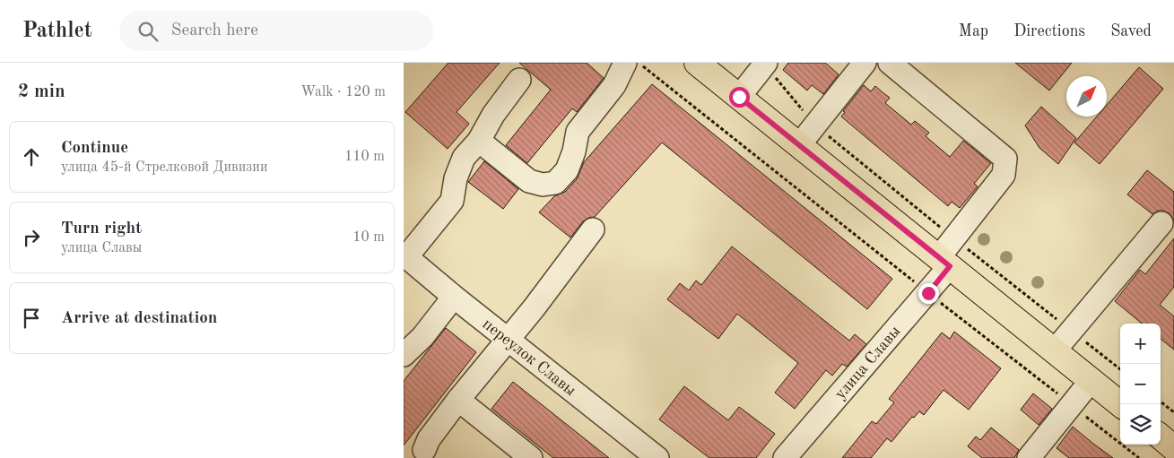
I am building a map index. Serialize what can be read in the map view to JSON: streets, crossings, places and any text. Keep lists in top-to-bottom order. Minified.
{"streets":{"street":["переулок Славы","улица Славы"]},"north":"top right","page":{"header":"Pathlet","search":"Search here","nav":["Map","Directions","Saved"],"heading":["2 min","Walk · 120 m"],"list":[["Continue","улица 45-й Стрелковой Дивизии","110 m"],["Turn right","улица Славы","10 m"],"Arrive at destination"],"map_buttons":["+","−"]}}
